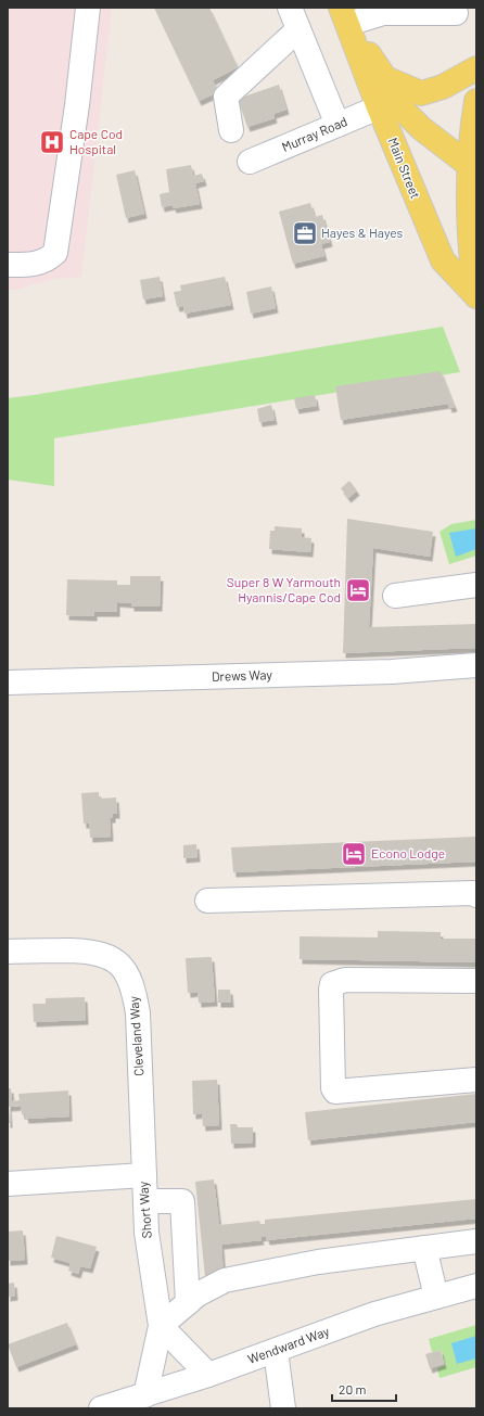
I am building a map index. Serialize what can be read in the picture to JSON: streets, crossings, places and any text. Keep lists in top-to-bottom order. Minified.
{"streets":{"main road":["Main Street"],"street":["Murray Road","Drews Way","Cleveland Way","Short Way","Wendward Way"]},"crossings":[["Murray Road","Main Street"],["Cleveland Way","Short Way"],["Short Way","Wendward Way"]],"places":{"hospital":["Cape Cod Hospital"],"office":["Hayes & Hayes"],"hotel":["Super 8 W Yarmouth Hyannis/Cape Cod","Econo Lodge"]},"scale_bar":"20 m"}
